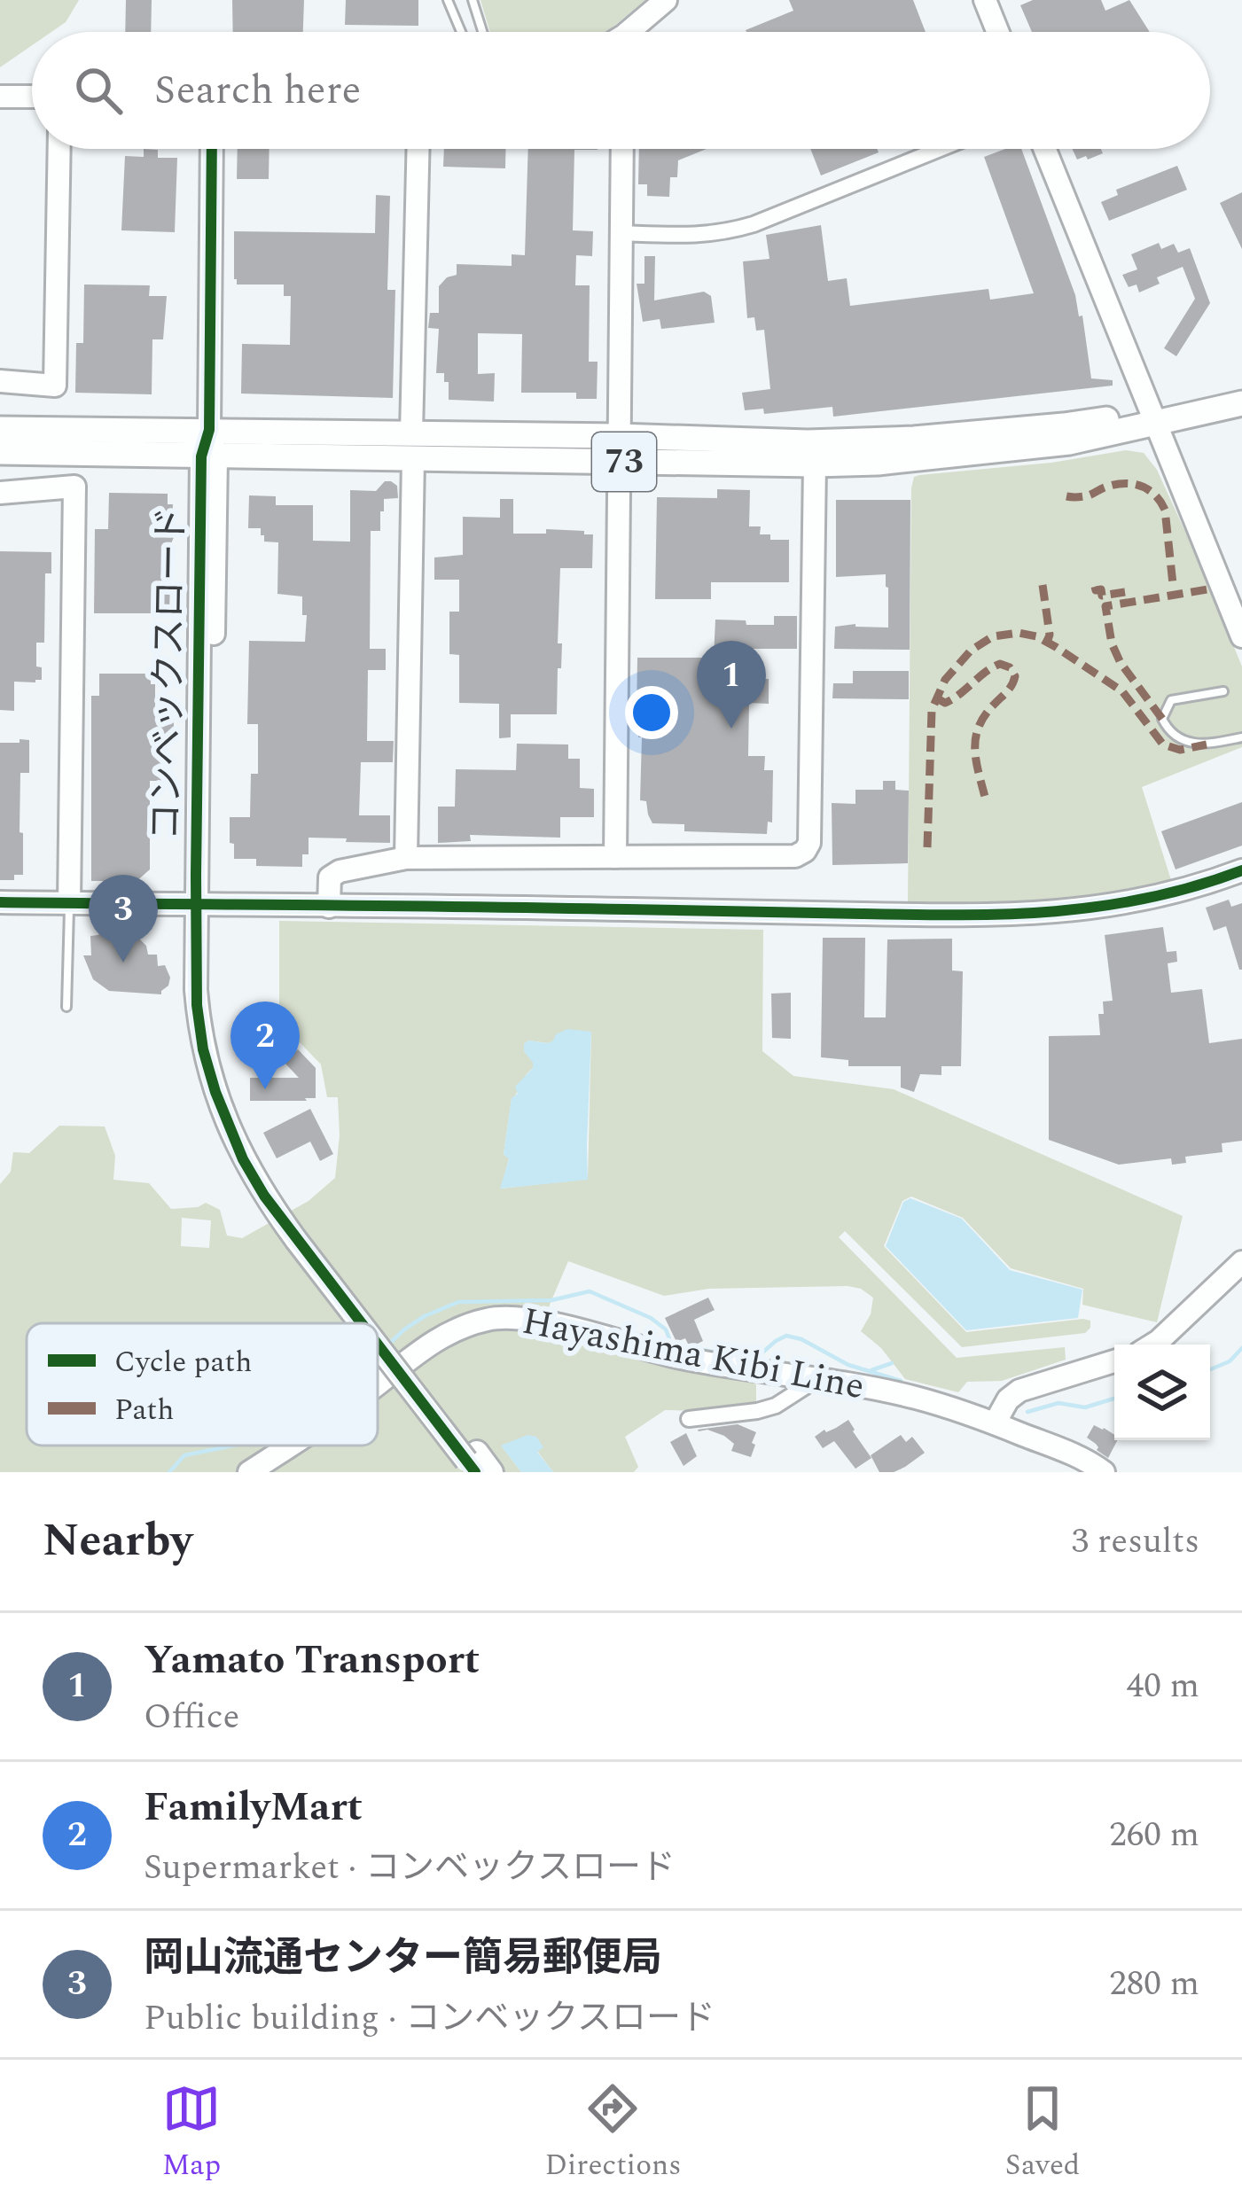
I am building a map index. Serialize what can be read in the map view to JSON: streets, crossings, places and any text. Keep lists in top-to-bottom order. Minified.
{"streets":{"main road":["73"],"street":["コンベックスロード","Hayashima Kibi Line"]},"crossings":[["73","コンベックスロード"]],"legend":["Cycle path","Path"],"page":{"search":"Search here","pins":["1","3","2"],"heading":["Nearby","3 results"],"list":[{"mark":"1","name":"Yamato Transport","note":"Office","value":"40 m"},{"mark":"2","name":"FamilyMart","note":"Supermarket · コンベックスロード","value":"260 m"},{"mark":"3","name":"岡山流通センター簡易郵便局","note":"Public building · コンベックスロード","value":"280 m"}],"nav":["Map","Directions","Saved"]}}
